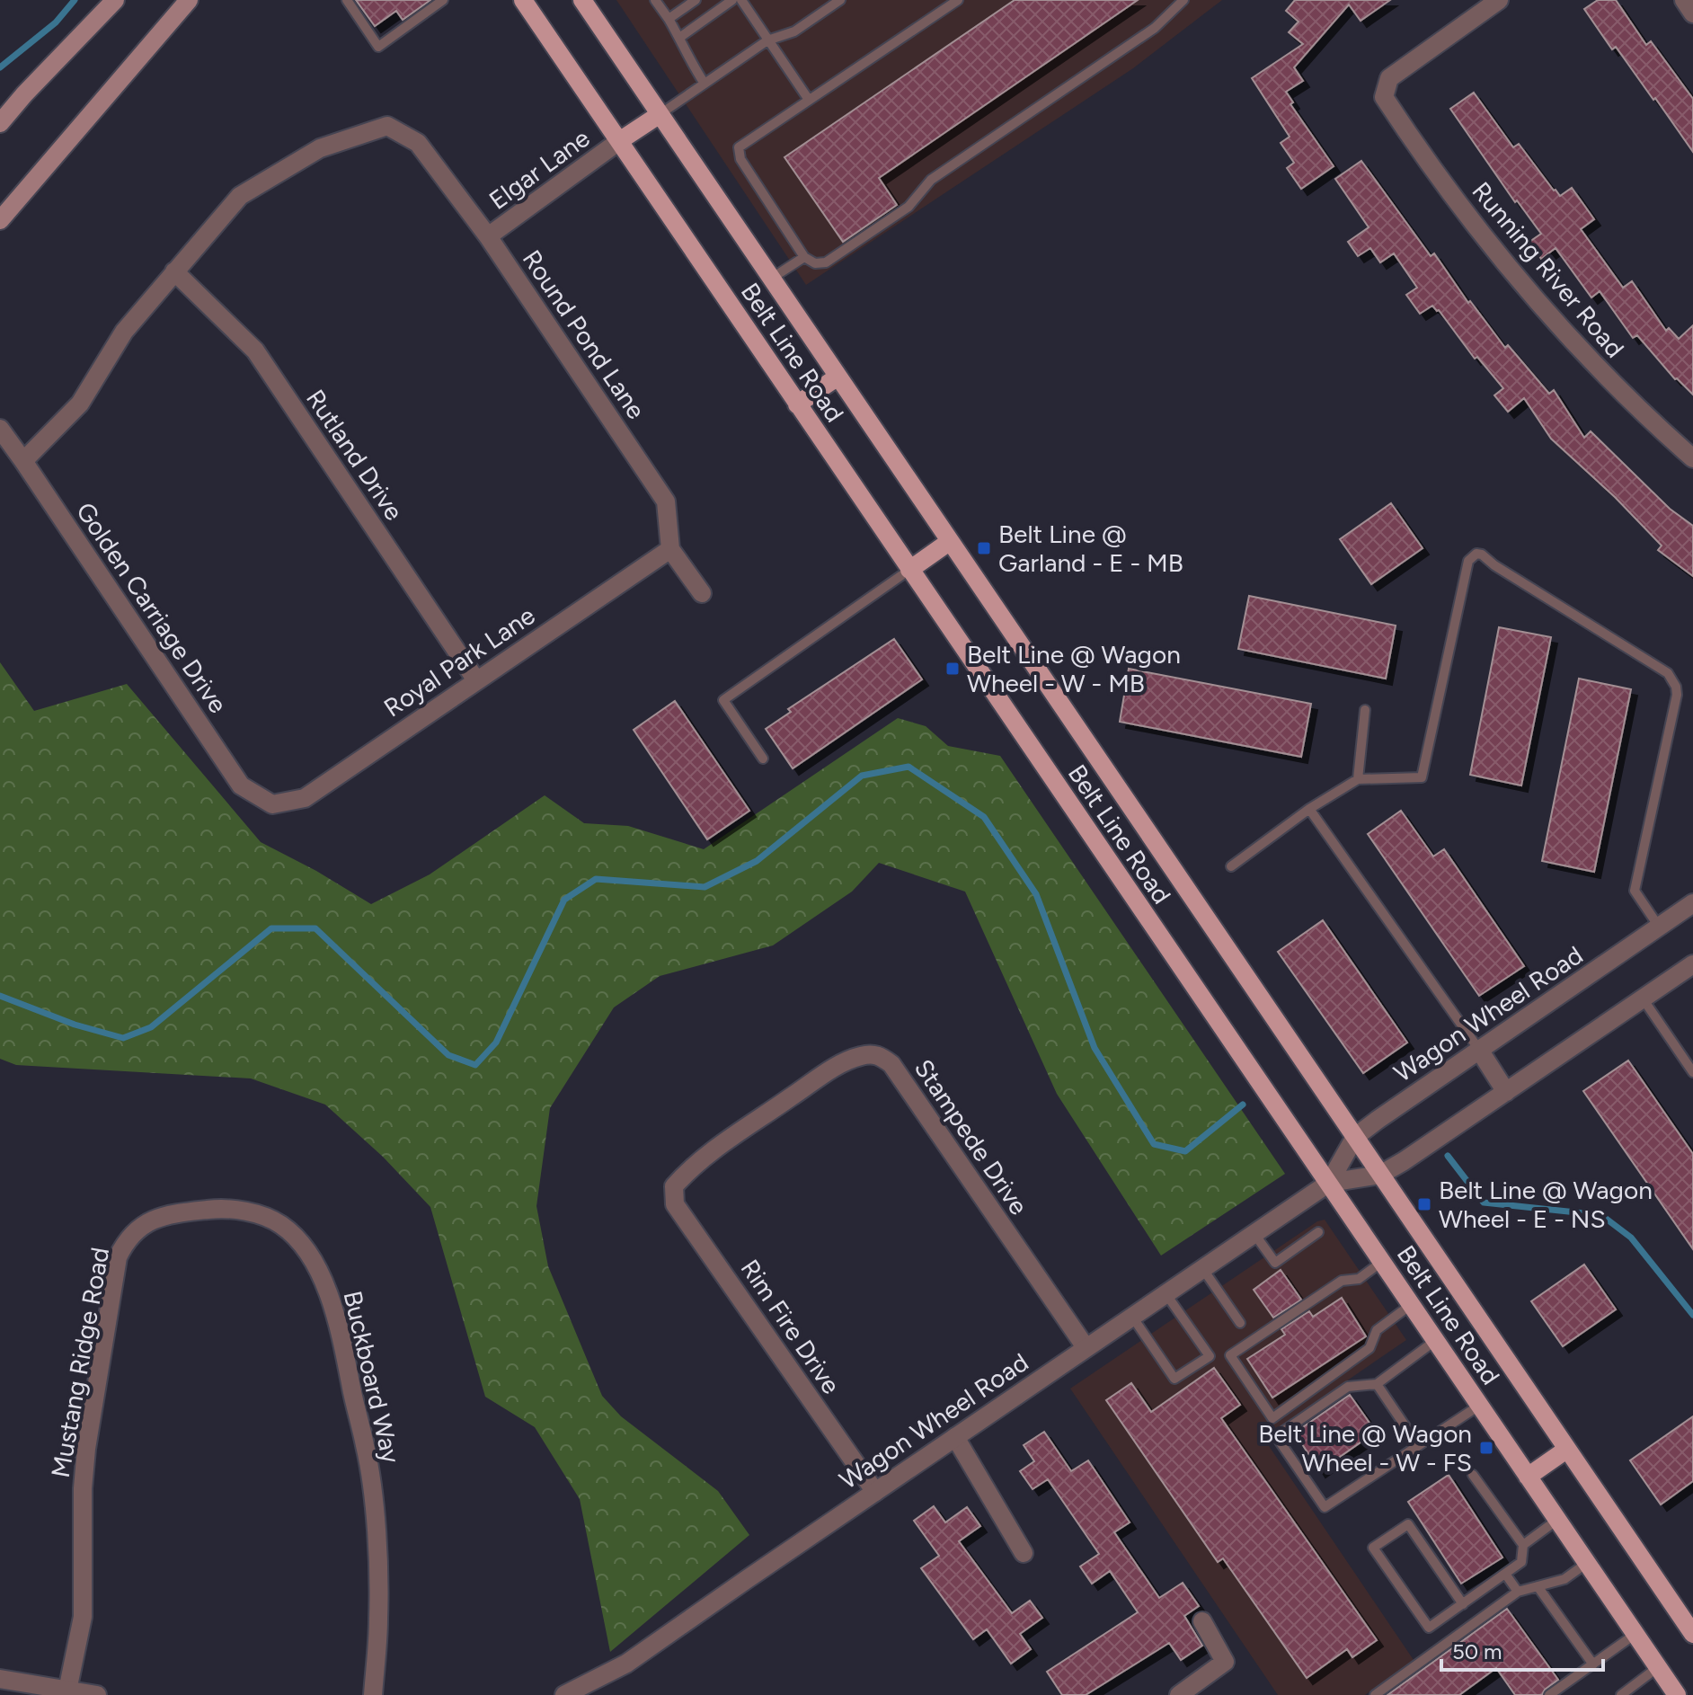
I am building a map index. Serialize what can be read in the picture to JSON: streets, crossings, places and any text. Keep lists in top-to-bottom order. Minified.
{"streets":{"main road":["Belt Line Road"],"street":["Elgar Lane","Running River Road","Round Pond Lane","Rutland Drive","Golden Carriage Drive","Royal Park Lane","Wagon Wheel Road","Stampede Drive","Rim Fire Drive","Mustang Ridge Road","Buckboard Way"]},"crossings":[["Elgar Lane","Round Pond Lane"],["Elgar Lane","Belt Line Road"],["Round Pond Lane","Rutland Drive"],["Round Pond Lane","Royal Park Lane"],["Belt Line Road","Wagon Wheel Road"],["Rutland Drive","Royal Park Lane"],["Golden Carriage Drive","Royal Park Lane"],["Wagon Wheel Road","Stampede Drive"],["Wagon Wheel Road","Rim Fire Drive"],["Stampede Drive","Rim Fire Drive"],["Mustang Ridge Road","Buckboard Way"]],"places":{"transit":["Belt Line @ Garland - E - MB","Belt Line @ Wagon Wheel - W - MB","Belt Line @ Wagon Wheel - E - NS","Belt Line @ Wagon Wheel - W - FS"]},"scale_bar":"50 m"}
